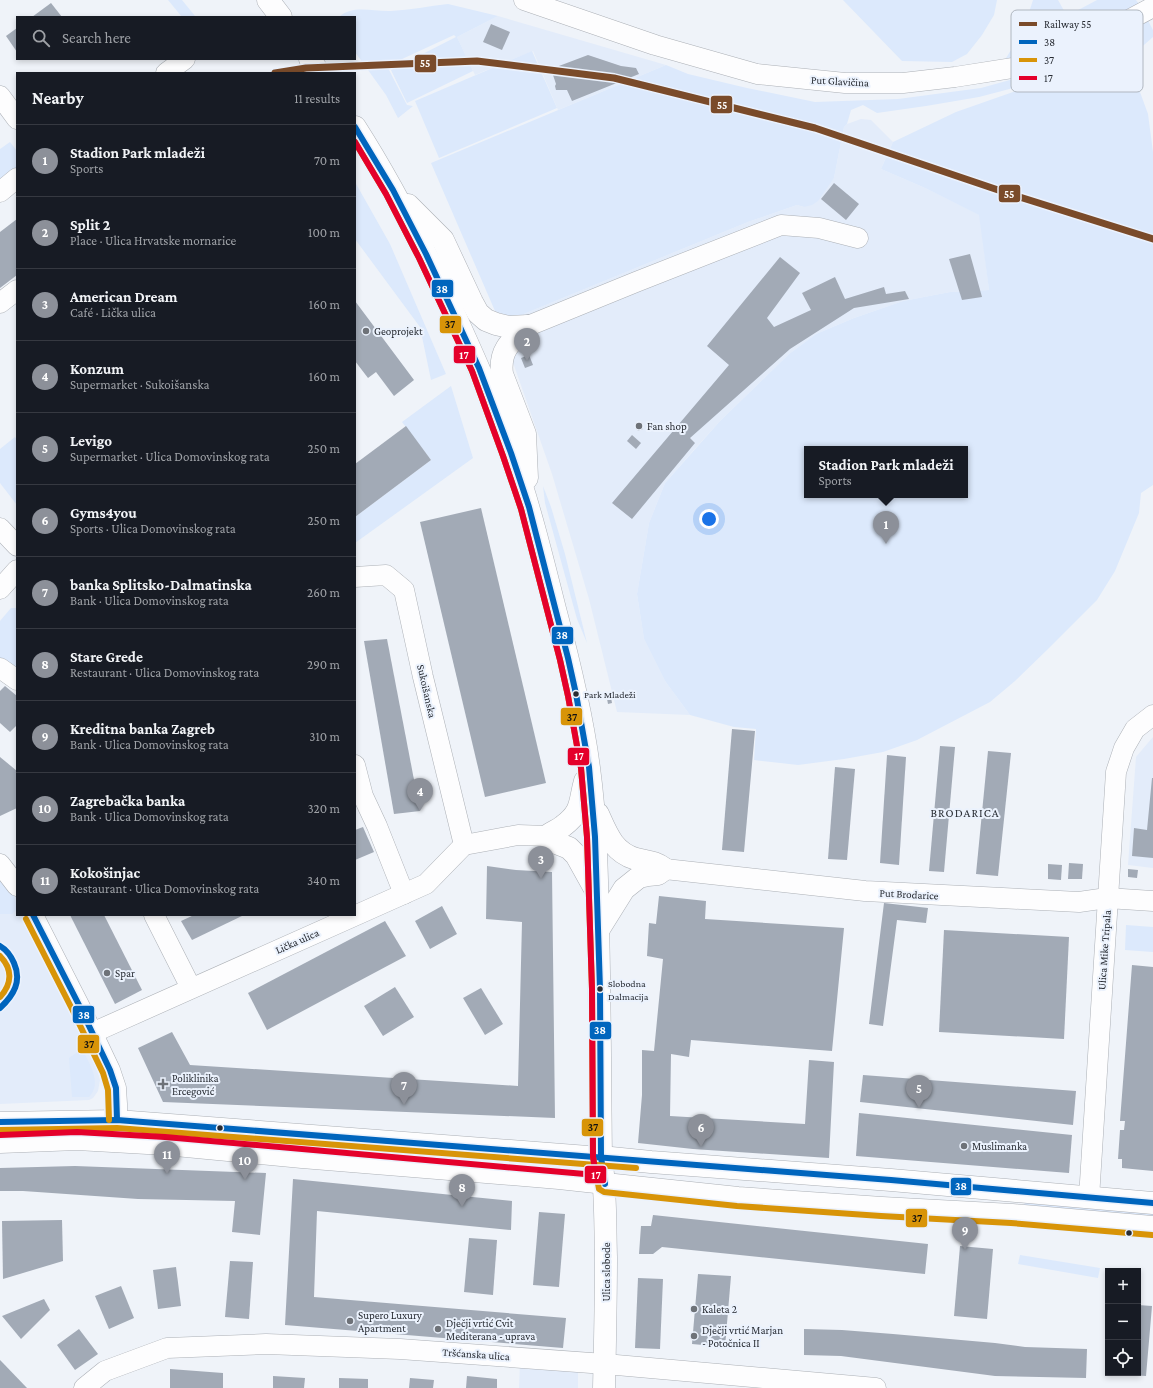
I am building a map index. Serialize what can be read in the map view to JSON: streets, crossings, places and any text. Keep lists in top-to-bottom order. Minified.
{"streets":{"main road":["Ulica slobode"],"street":["Put Glavičina","Sukoišanska","Put Brodarice","Lička ulica","Ulica Mike Tripala","Tršćanska ulica"]},"crossings":[["Sukoišanska","Lička ulica"],["Put Brodarice","Ulica Mike Tripala"],["Ulica slobode","Tršćanska ulica"]],"districts":["BRODARICA"],"places":{"other":["Geoprojekt","Fan shop","Park Mladeži","Spar","Slobodna Dalmacija","Muslimanka","Kaleta 2","Supero Luxury Apartment","Dječji vrtić Cvit Mediterana - uprava","Dječji vrtić Marjan - Potočnica II"],"health":["Poliklinika Ercegović"]},"lines":["rail line 55","transit line 38","transit line 37","transit line 17"],"legend":["Railway 55","38","37","17"],"page":{"search":"Search here","heading":["Nearby","11 results"],"list":[{"mark":"1","name":"Stadion Park mladeži","note":"Sports","value":"70 m"},{"mark":"2","name":"Split 2","note":"Place · Ulica Hrvatske mornarice","value":"100 m"},{"mark":"3","name":"American Dream","note":"Café · Lička ulica","value":"160 m"},{"mark":"4","name":"Konzum","note":"Supermarket · Sukoišanska","value":"160 m"},{"mark":"5","name":"Levigo","note":"Supermarket · Ulica Domovinskog rata","value":"250 m"},{"mark":"6","name":"Gyms4you","note":"Sports · Ulica Domovinskog rata","value":"250 m"},{"mark":"7","name":"banka Splitsko-Dalmatinska","note":"Bank · Ulica Domovinskog rata","value":"260 m"},{"mark":"8","name":"Stare Grede","note":"Restaurant · Ulica Domovinskog rata","value":"290 m"},{"mark":"9","name":"Kreditna banka Zagreb","note":"Bank · Ulica Domovinskog rata","value":"310 m"},{"mark":"10","name":"Zagrebačka banka","note":"Bank · Ulica Domovinskog rata","value":"320 m"},{"mark":"11","name":"Kokošinjac","note":"Restaurant · Ulica Domovinskog rata","value":"340 m"}],"pins":["2","1","4","3","7","5","6","11","10","8","9"],"popup":["Stadion Park mladeži","Sports"],"map_buttons":["+","−"]}}
